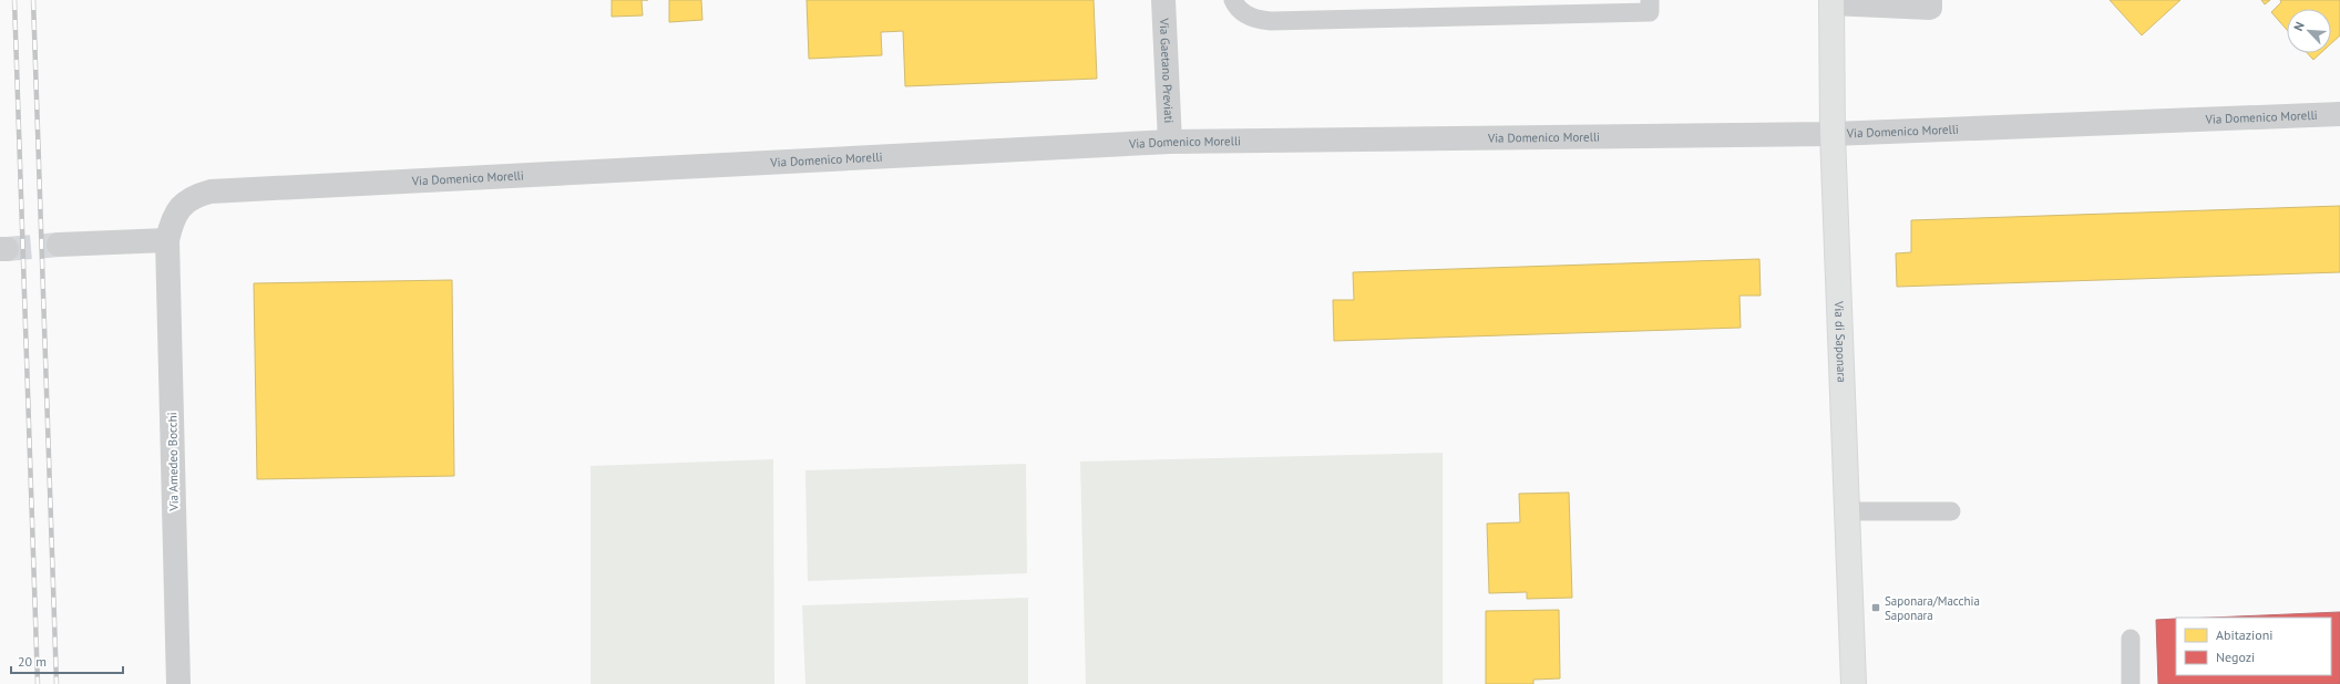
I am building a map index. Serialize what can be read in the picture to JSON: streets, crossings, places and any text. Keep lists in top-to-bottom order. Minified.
{"streets":{"street":["Via Gaetano Previati","Via Domenico Morelli","Via di Saponara","Via Amedeo Bocchi"]},"crossings":[["Via Gaetano Previati","Via Domenico Morelli"],["Via Domenico Morelli","Via di Saponara"],["Via Domenico Morelli","Via Amedeo Bocchi"]],"places":{"transit":["Saponara/Macchia Saponara"]},"legend":["Abitazioni","Negozi"],"scale_bar":"20 m","north":"top left"}
